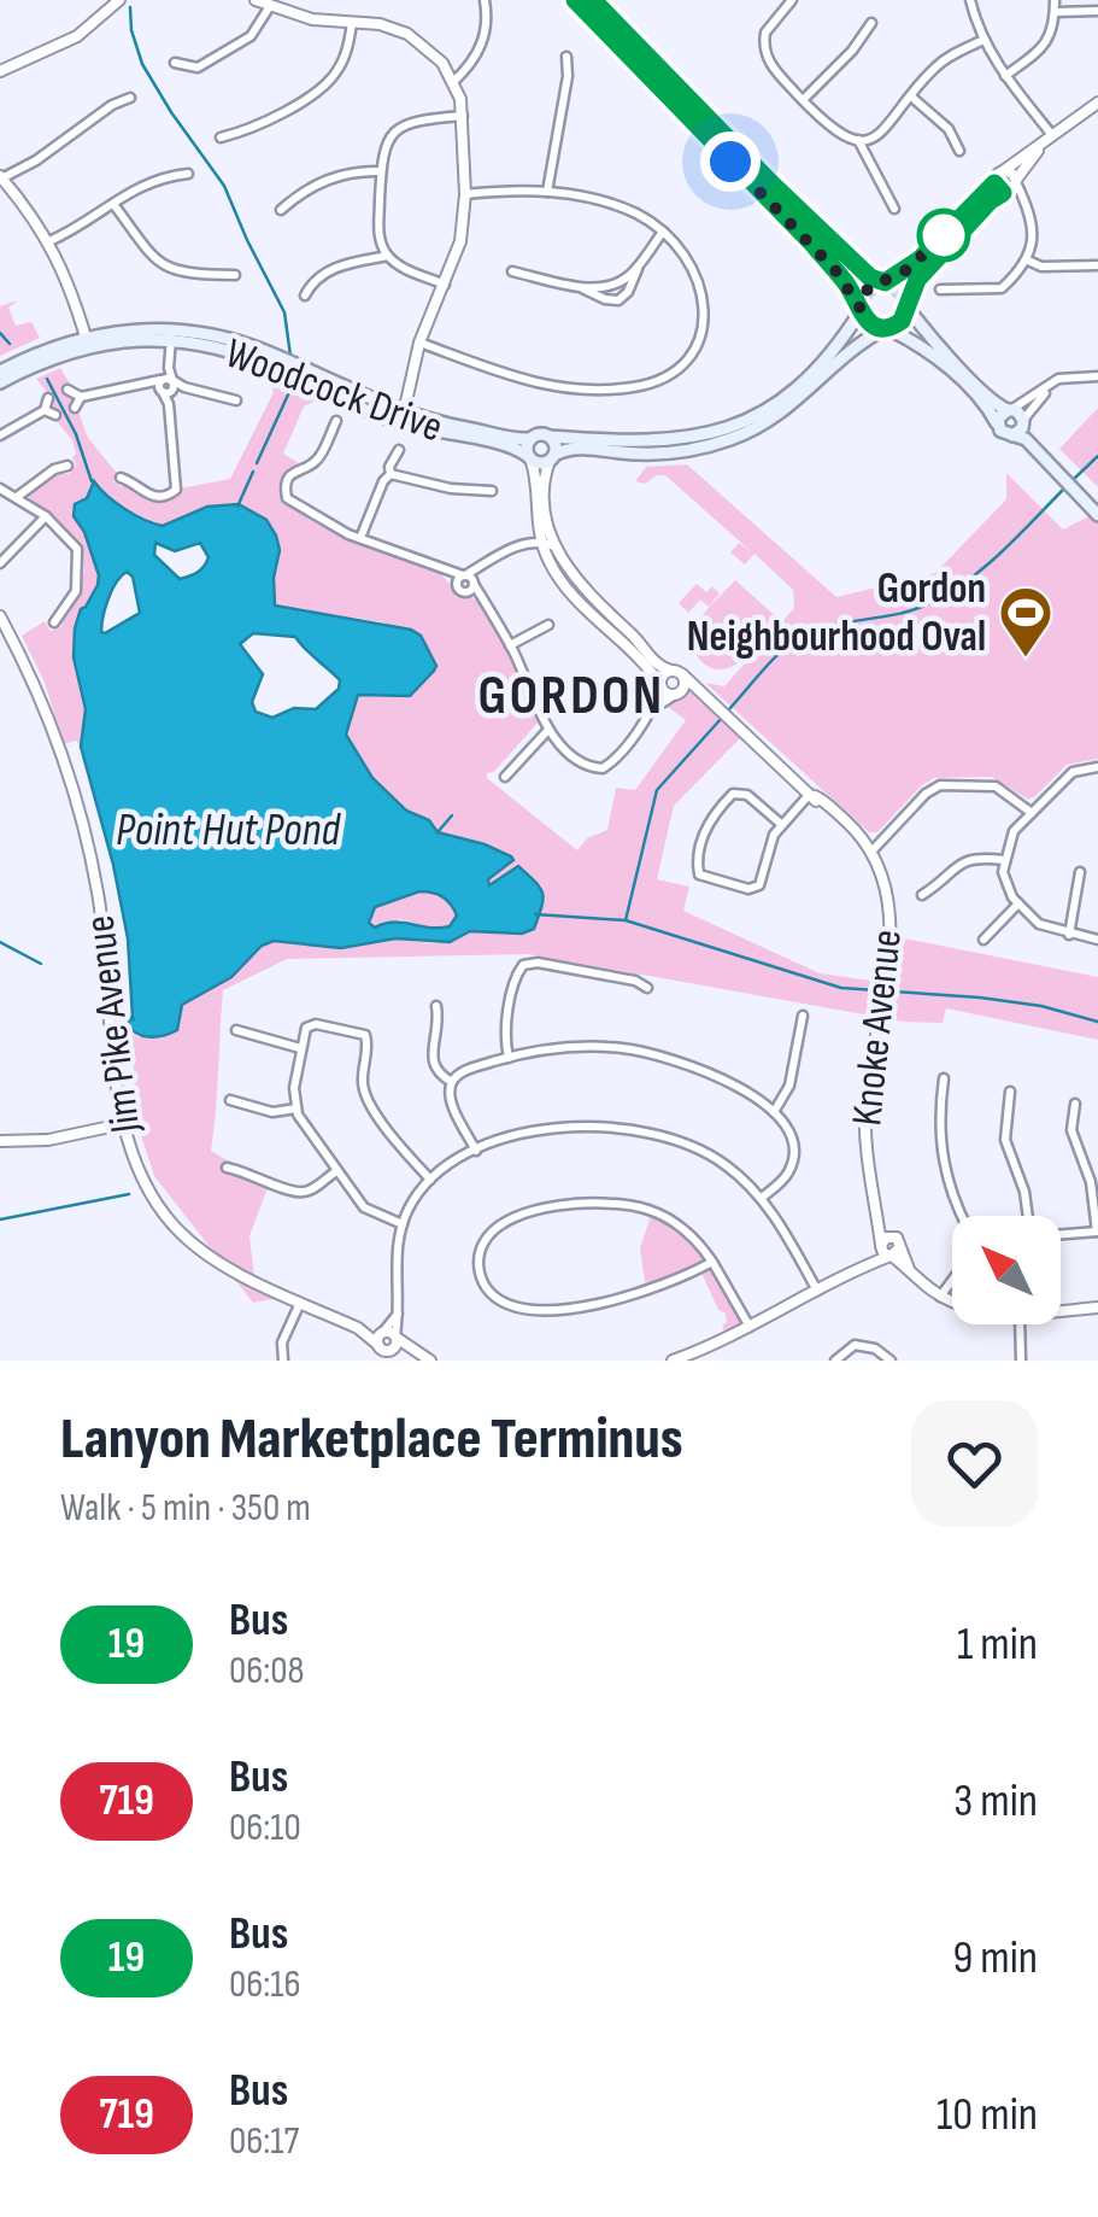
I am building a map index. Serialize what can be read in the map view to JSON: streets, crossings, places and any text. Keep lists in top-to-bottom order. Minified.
{"streets":{"main road":["Woodcock Drive"],"street":["Jim Pike Avenue","Knoke Avenue"]},"crossings":[["Woodcock Drive","Knoke Avenue"]],"districts":["GORDON"],"water":["Point Hut Pond"],"places":{"sports":["Gordon Neighbourhood Oval"]},"lines":["bus line 19"],"north":"top left","page":{"heading":["Lanyon Marketplace Terminus","Walk · 5 min · 350 m"],"list":[{"mark":"19","name":"Bus","note":"06:08","value":"1 min"},{"mark":"719","name":"Bus","note":"06:10","value":"3 min"},{"mark":"19","name":"Bus","note":"06:16","value":"9 min"},{"mark":"719","name":"Bus","note":"06:17","value":"10 min"}]}}
